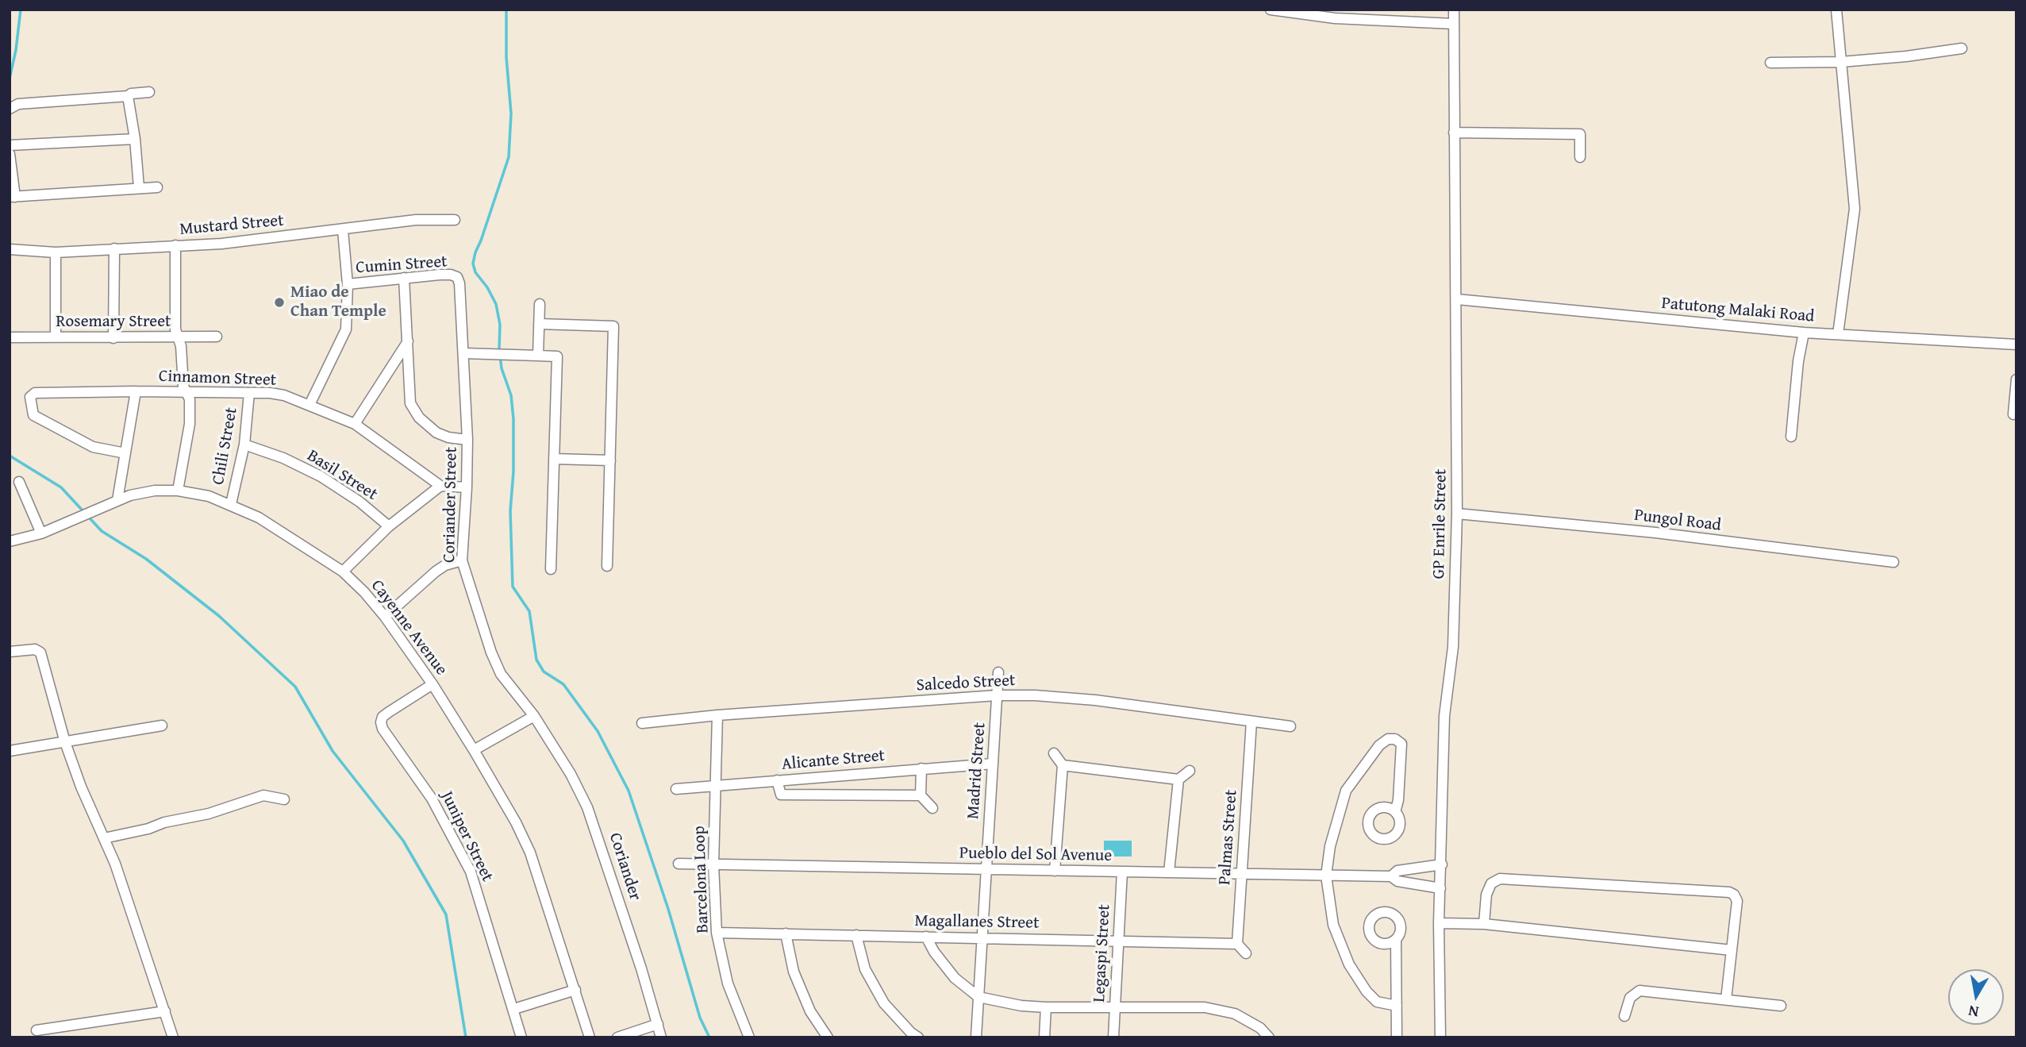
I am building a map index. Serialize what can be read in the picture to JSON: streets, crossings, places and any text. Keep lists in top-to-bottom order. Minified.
{"streets":{"street":["Mustard Street","Cumin Street","Patutong Malaki Road","Rosemary Street","Cinnamon Street","Chili Street","Basil Street","Coriander Street","Pungol Road","GP Enrile Street","Cayenne Avenue","Salcedo Street","Alicante Street","Madrid Street","Juniper Street","Palmas Street","Pueblo del Sol Avenue","Coriander","Barcelona Loop","Magallanes Street","Legaspi Street"]},"crossings":[["Cumin Street","Coriander Street"],["Patutong Malaki Road","GP Enrile Street"],["Cinnamon Street","Chili Street"],["Chili Street","Basil Street"],["Chili Street","Cayenne Avenue"],["Coriander Street","Coriander"],["Pungol Road","GP Enrile Street"],["GP Enrile Street","Pueblo del Sol Avenue"],["Cayenne Avenue","Juniper Street"],["Salcedo Street","Madrid Street"],["Salcedo Street","Palmas Street"],["Salcedo Street","Barcelona Loop"],["Alicante Street","Madrid Street"],["Alicante Street","Barcelona Loop"],["Madrid Street","Pueblo del Sol Avenue"],["Madrid Street","Magallanes Street"],["Palmas Street","Pueblo del Sol Avenue"],["Palmas Street","Magallanes Street"],["Pueblo del Sol Avenue","Barcelona Loop"],["Pueblo del Sol Avenue","Legaspi Street"],["Barcelona Loop","Magallanes Street"],["Magallanes Street","Legaspi Street"]],"places":["Miao de Chan Temple"],"north":"bottom"}
